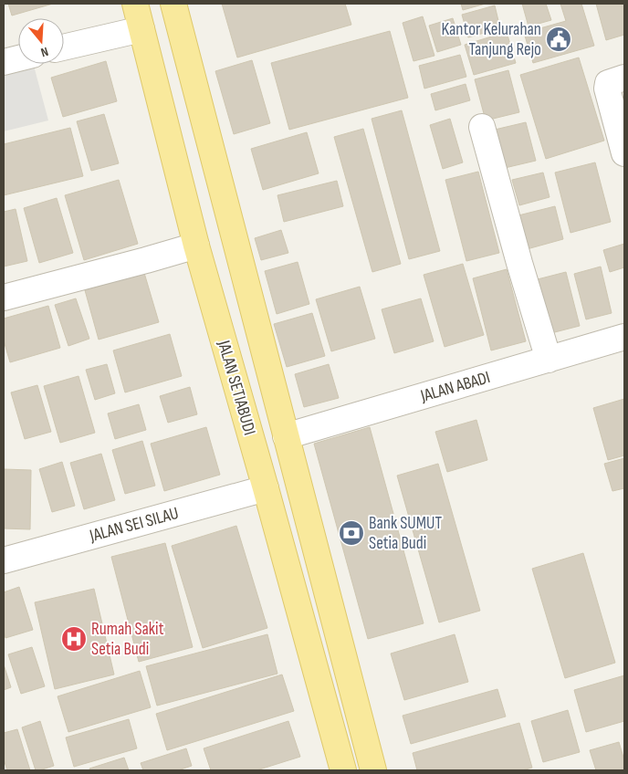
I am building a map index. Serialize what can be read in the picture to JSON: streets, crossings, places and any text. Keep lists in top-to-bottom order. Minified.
{"streets":{"main road":["JALAN SETIABUDI"],"street":["JALAN ABADI","JALAN SEI SILAU"]},"crossings":[["JALAN ABADI","JALAN SETIABUDI"],["JALAN SETIABUDI","JALAN SEI SILAU"]],"places":{"public building":["Kantor Kelurahan Tanjung Rejo"],"bank":["Bank SUMUT Setia Budi"],"hospital":["Rumah Sakit Setia Budi"]},"north":"bottom"}
